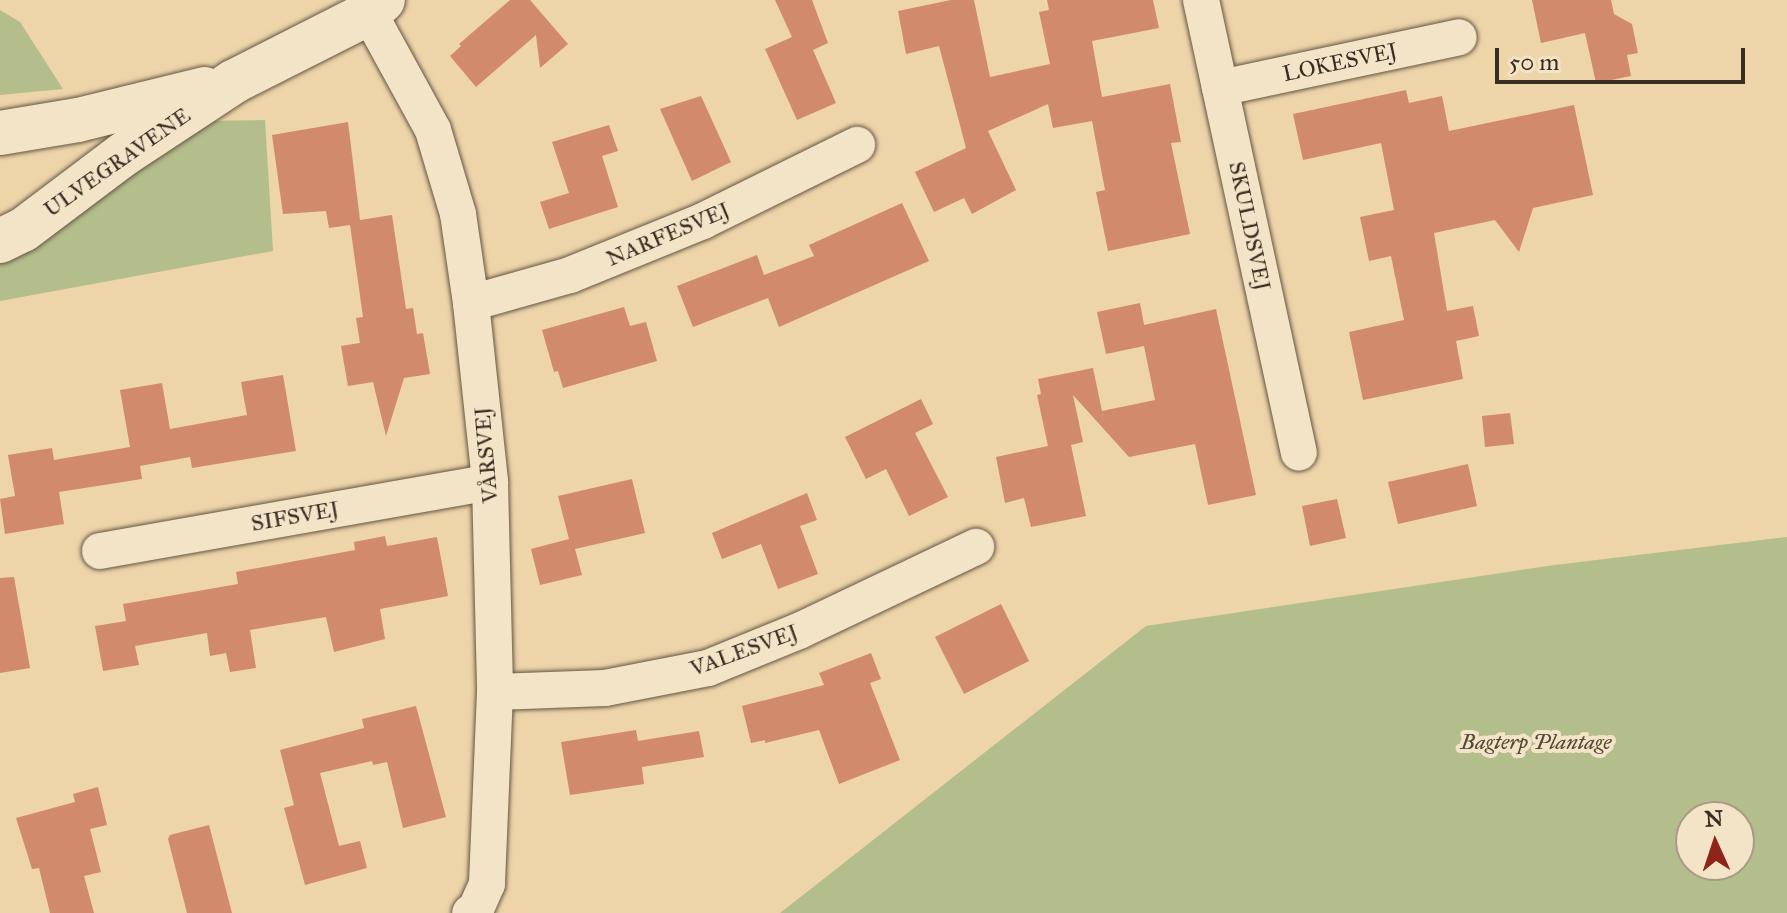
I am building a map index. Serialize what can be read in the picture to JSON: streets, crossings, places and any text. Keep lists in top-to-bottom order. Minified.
{"streets":{"street":["LOKESVEJ","ULVEGRAVENE","SKULDSVEJ","NARFESVEJ","VÅRSVEJ","SIFSVEJ","VALESVEJ"]},"crossings":[["LOKESVEJ","SKULDSVEJ"],["ULVEGRAVENE","VÅRSVEJ"],["NARFESVEJ","VÅRSVEJ"],["VÅRSVEJ","SIFSVEJ"],["VÅRSVEJ","VALESVEJ"]],"parks":["Bagterp Plantage"],"scale_bar":"50 m","north":"top"}
